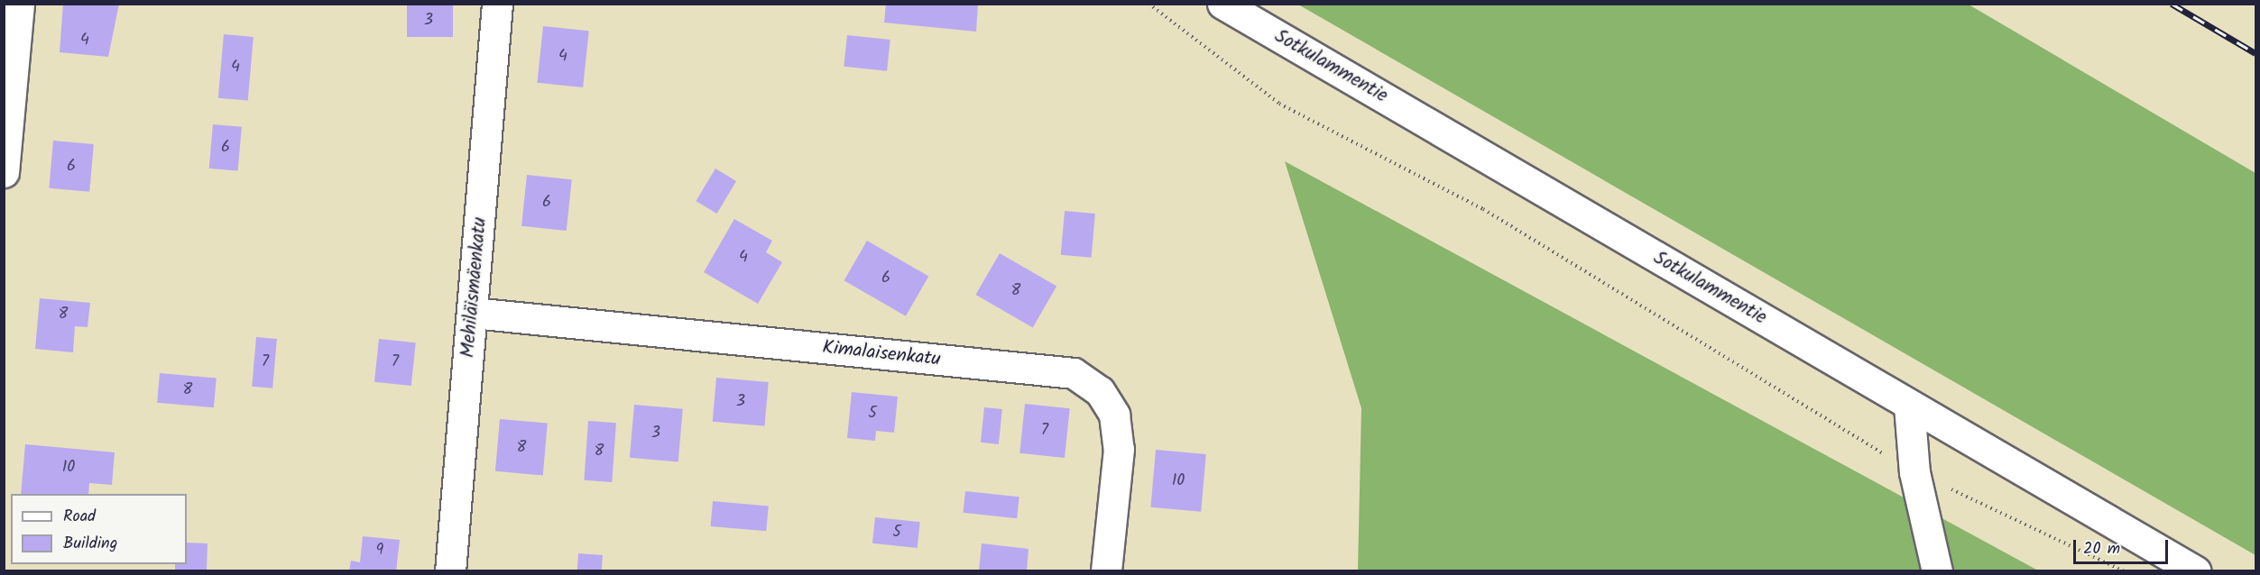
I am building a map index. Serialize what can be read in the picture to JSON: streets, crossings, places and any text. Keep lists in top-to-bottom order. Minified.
{"streets":{"street":["Sotkulammentie","Mehiläismäenkatu","Kimalaisenkatu"]},"crossings":[["Mehiläismäenkatu","Kimalaisenkatu"]],"house_numbers":["3","4","4","4","6","6","6","4","6","8","8","7","7","8","3","5","7","3","8","8","10","10","5","9"],"legend":["Road","Building"],"scale_bar":"20 m"}
